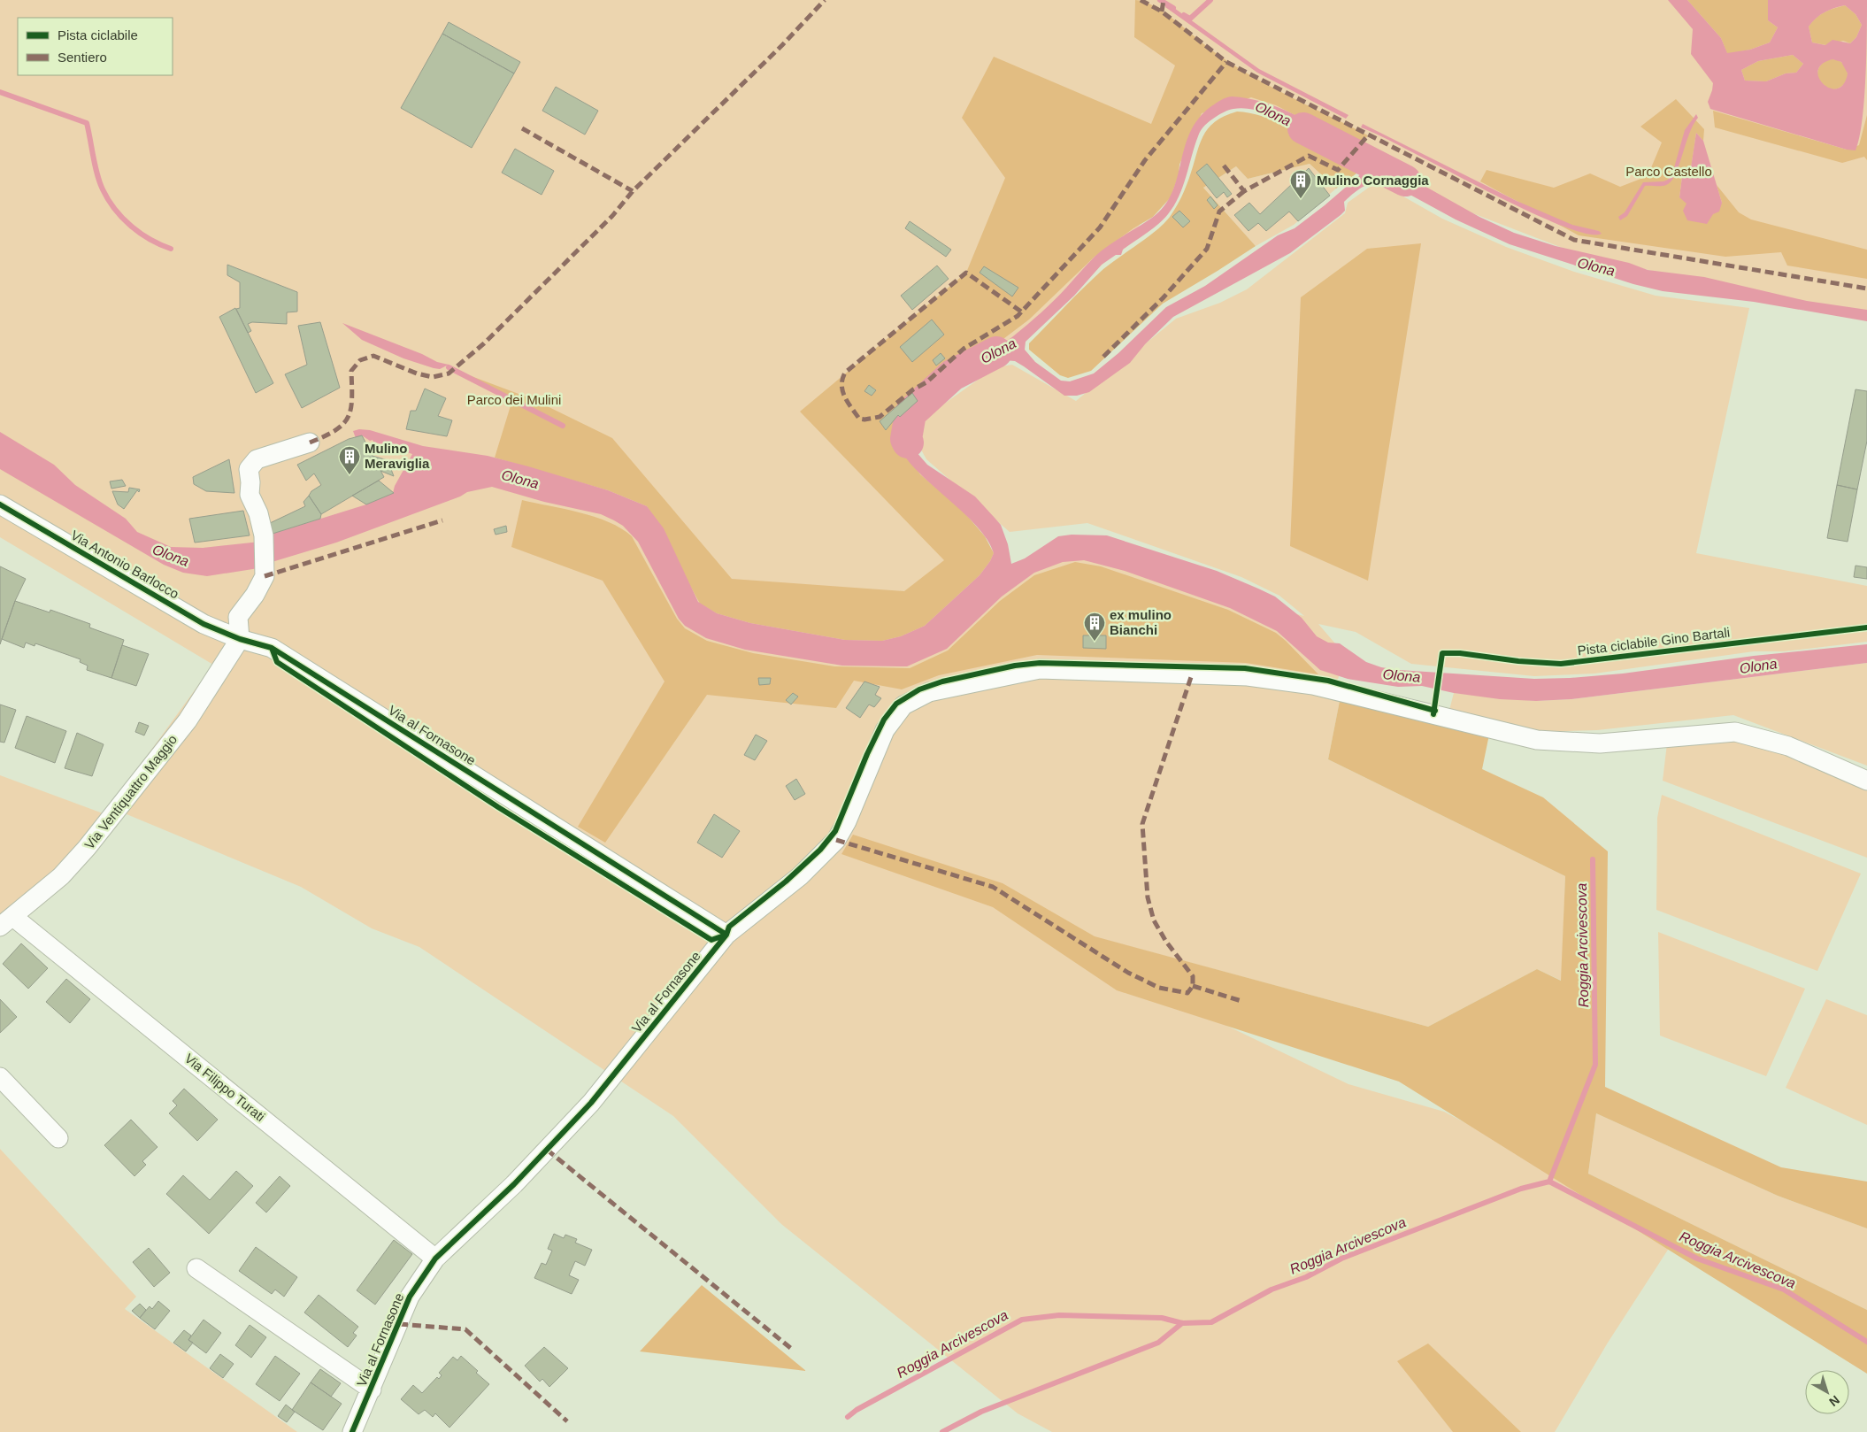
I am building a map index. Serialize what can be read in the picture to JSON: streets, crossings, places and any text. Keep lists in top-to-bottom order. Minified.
{"streets":{"street":["Via Antonio Barlocco","Via al Fornasone","Via Ventiquattro Maggio","Via Filippo Turati"],"cycle path":["Pista ciclabile Gino Bartali"]},"crossings":[["Via Antonio Barlocco","Via al Fornasone"],["Via Antonio Barlocco","Via Ventiquattro Maggio"],["Via al Fornasone","Via Ventiquattro Maggio"],["Via al Fornasone","Via Filippo Turati"],["Via Ventiquattro Maggio","Via Filippo Turati"]],"water":["Olona","Roggia Arcivescova"],"parks":["Parco Castello","Parco dei Mulini"],"places":{"building":["Mulino Cornaggia","Mulino Meraviglia","ex mulino Bianchi"]},"legend":["Pista ciclabile","Sentiero"],"north":"bottom right"}
